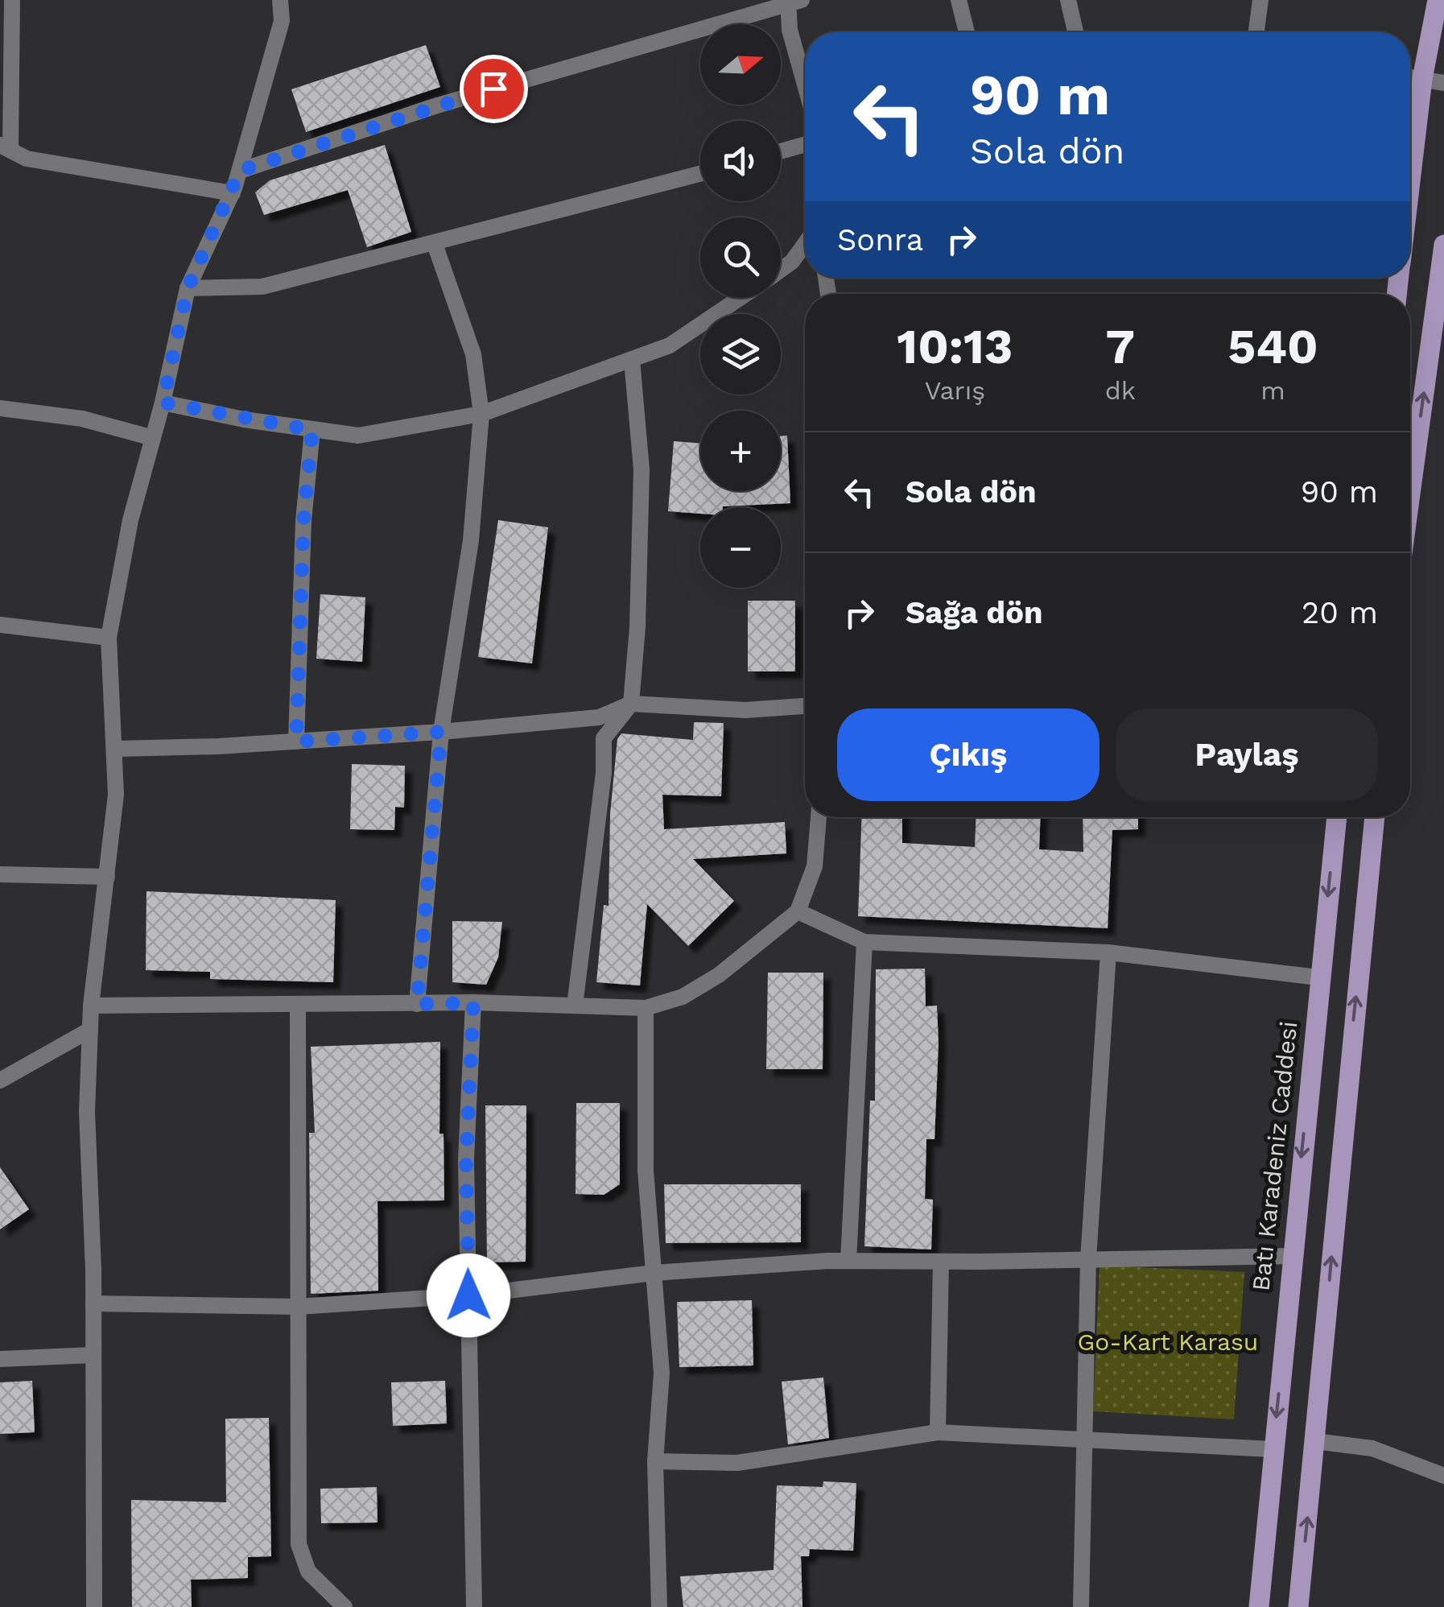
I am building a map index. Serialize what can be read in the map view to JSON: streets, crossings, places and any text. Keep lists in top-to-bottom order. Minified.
{"streets":{"main road":["Batı Karadeniz Caddesi"]},"parks":["Go-Kart Karasu"],"north":"right","page":{"map_buttons":["+","−"],"turn":["90 m","Sola dön"],"then":"Sonra","eta":["10:13","Varış","7","dk","540","m"],"list":[{"name":"Sola dön","value":"90 m"},{"name":"Sağa dön","value":"20 m"}],"buttons":["Çıkış","Paylaş"]}}
